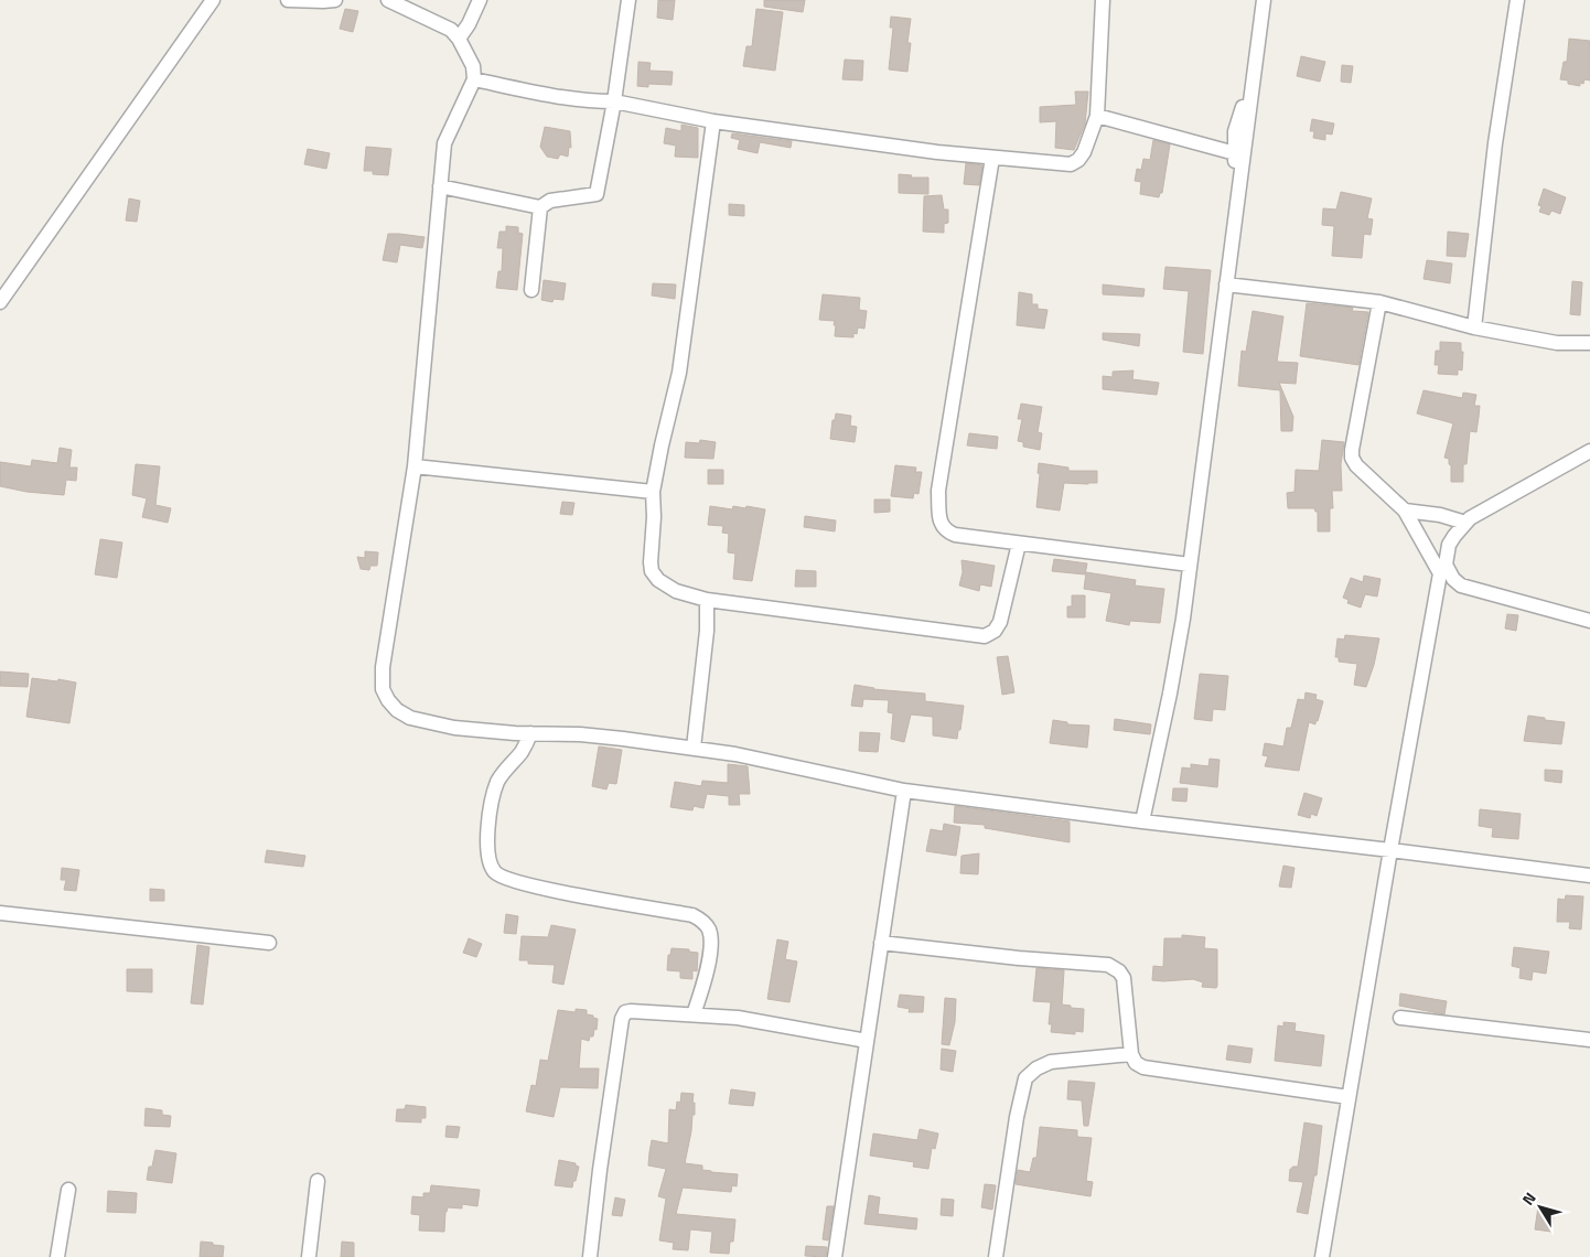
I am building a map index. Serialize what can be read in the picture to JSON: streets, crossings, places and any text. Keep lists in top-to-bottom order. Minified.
{"north":"top left"}
